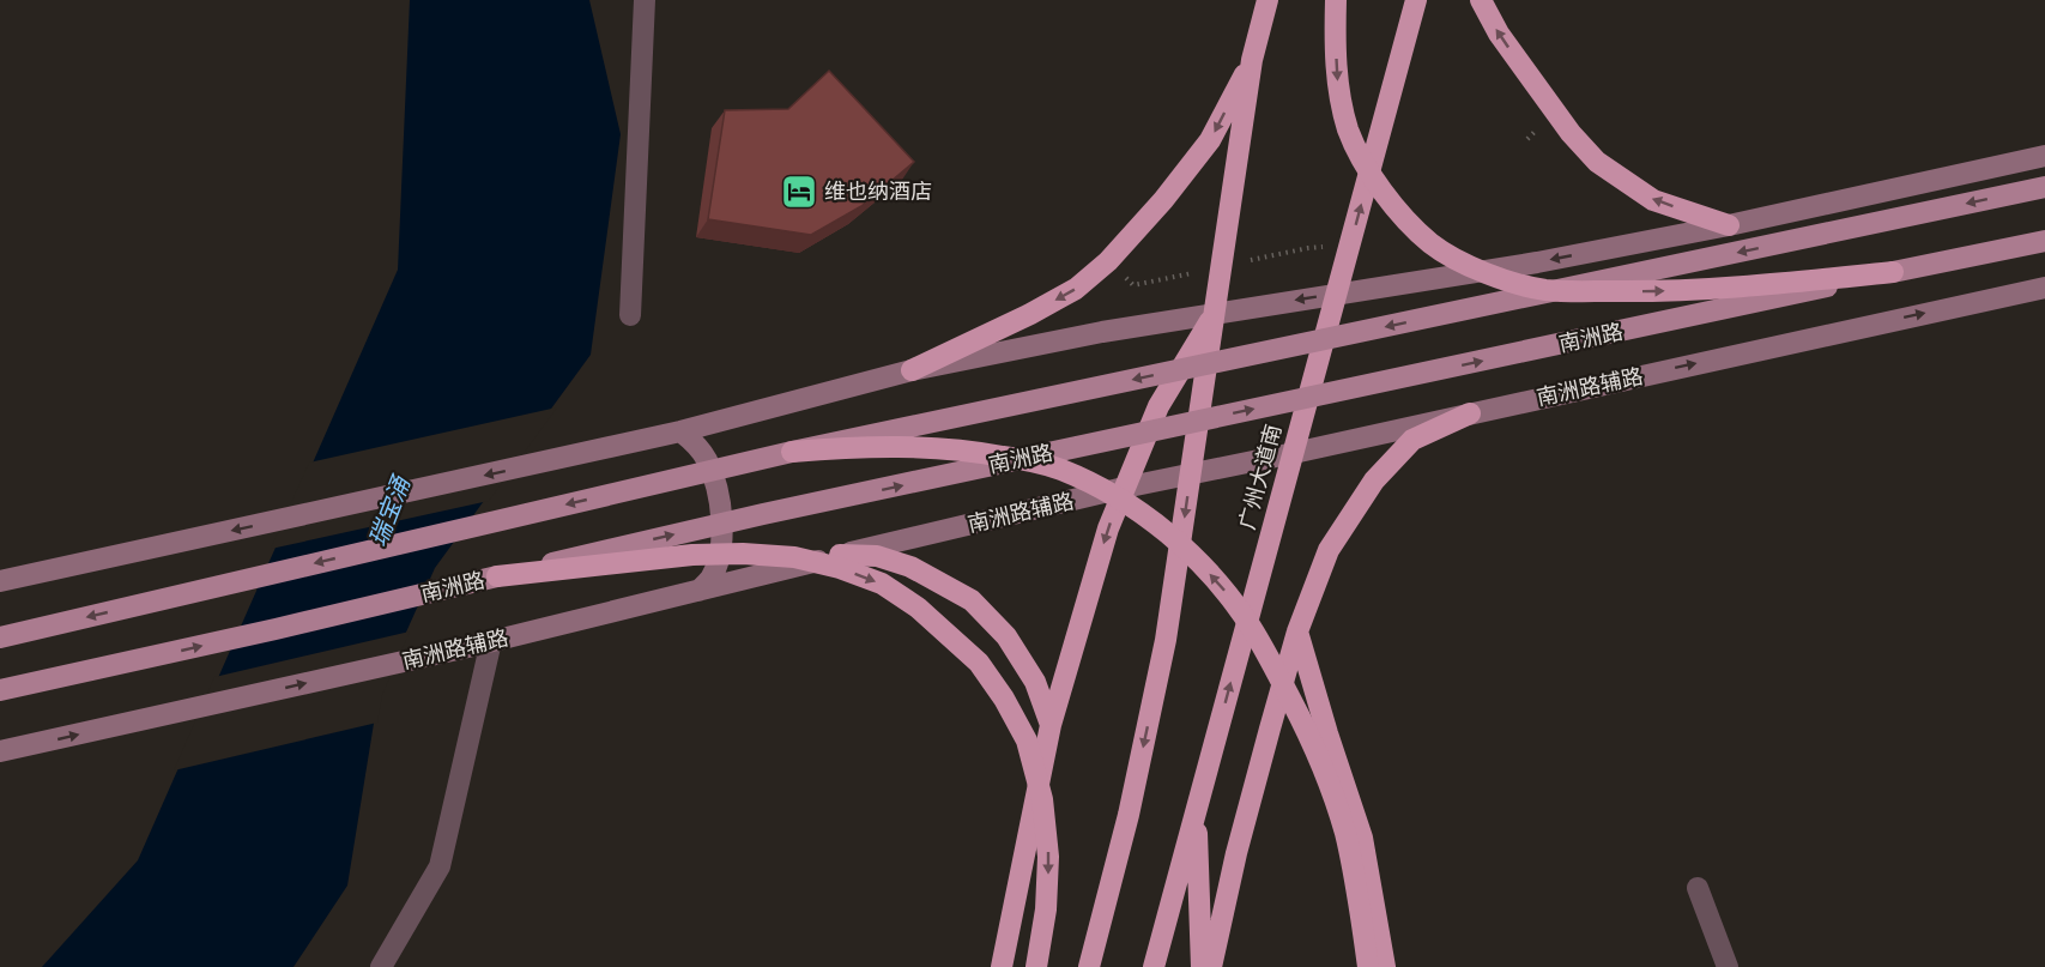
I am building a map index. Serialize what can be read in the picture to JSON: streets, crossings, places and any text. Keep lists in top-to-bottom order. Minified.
{"streets":{"highway":["广州大道南"],"main road":["南洲路","南洲路辅路"]},"crossings":[["南洲路辅路","广州大道南"]],"water":["瑞宝涌"],"places":{"hotel":["维也纳酒店"]}}
